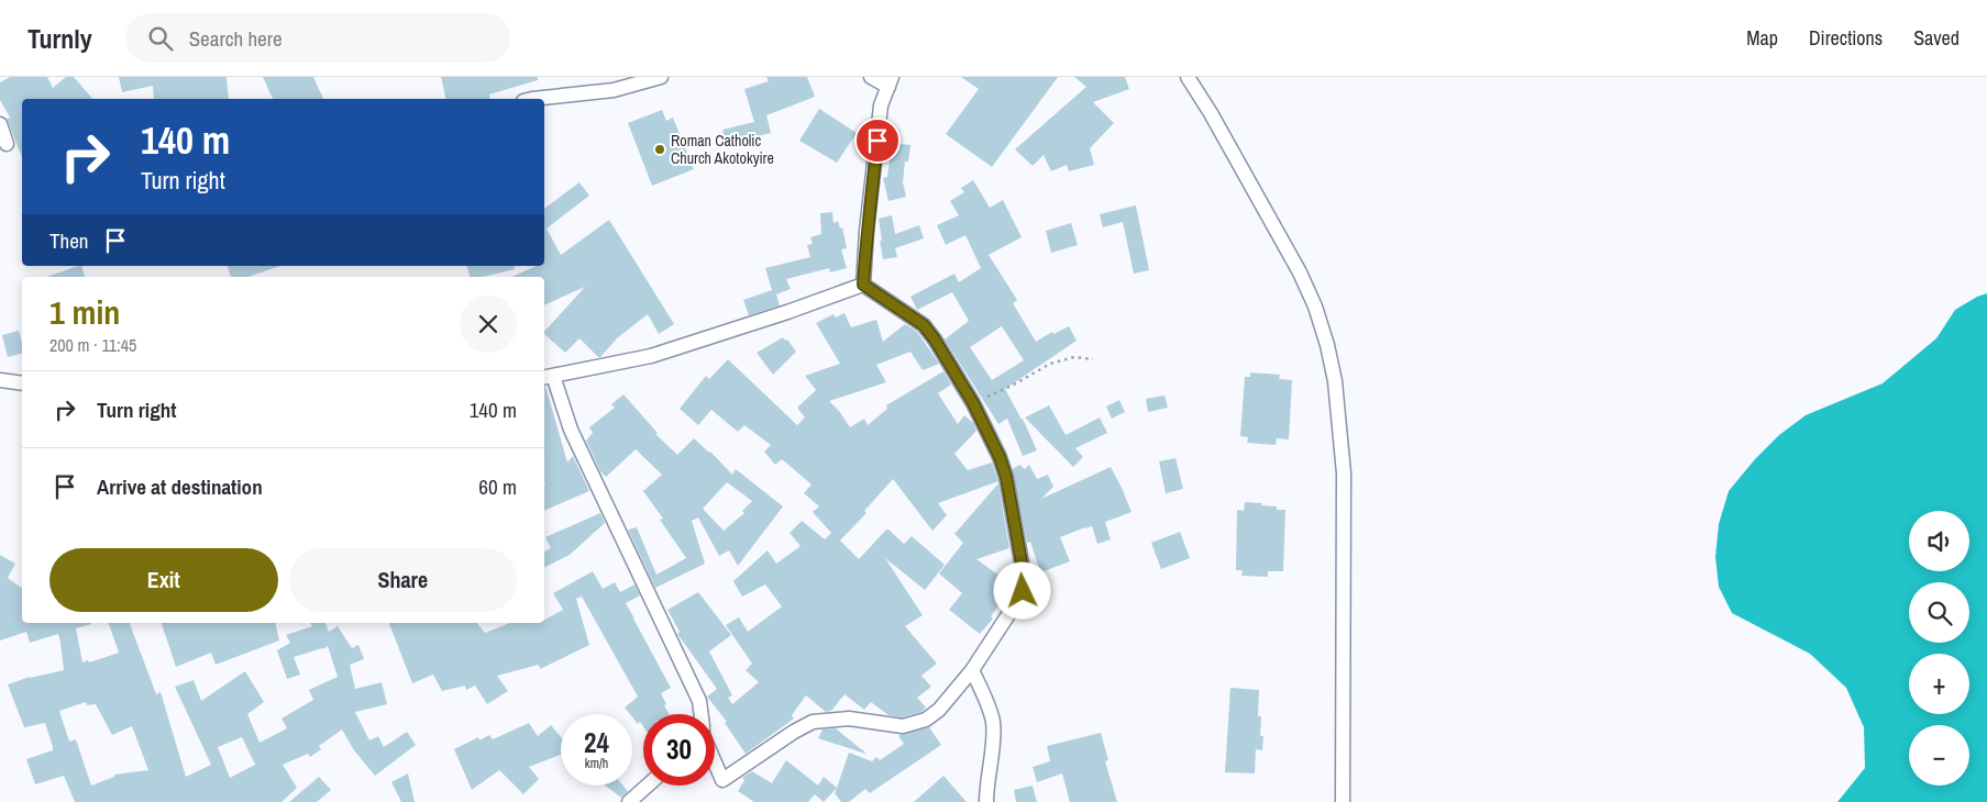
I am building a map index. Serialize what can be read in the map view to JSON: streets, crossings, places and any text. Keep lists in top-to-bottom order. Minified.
{"places":["Roman Catholic Church Akotokyire"],"page":{"header":"Turnly","search":"Search here","nav":["Map","Directions","Saved"],"turn":["140 m","Turn right"],"then":"Then","heading":["1 min","200 m · 11:45"],"list":[{"name":"Turn right","value":"140 m"},{"name":"Arrive at destination","value":"60 m"}],"map_buttons":["+","−"],"buttons":["Exit","Share"],"speed":"24 km/h","limit":"30"}}
